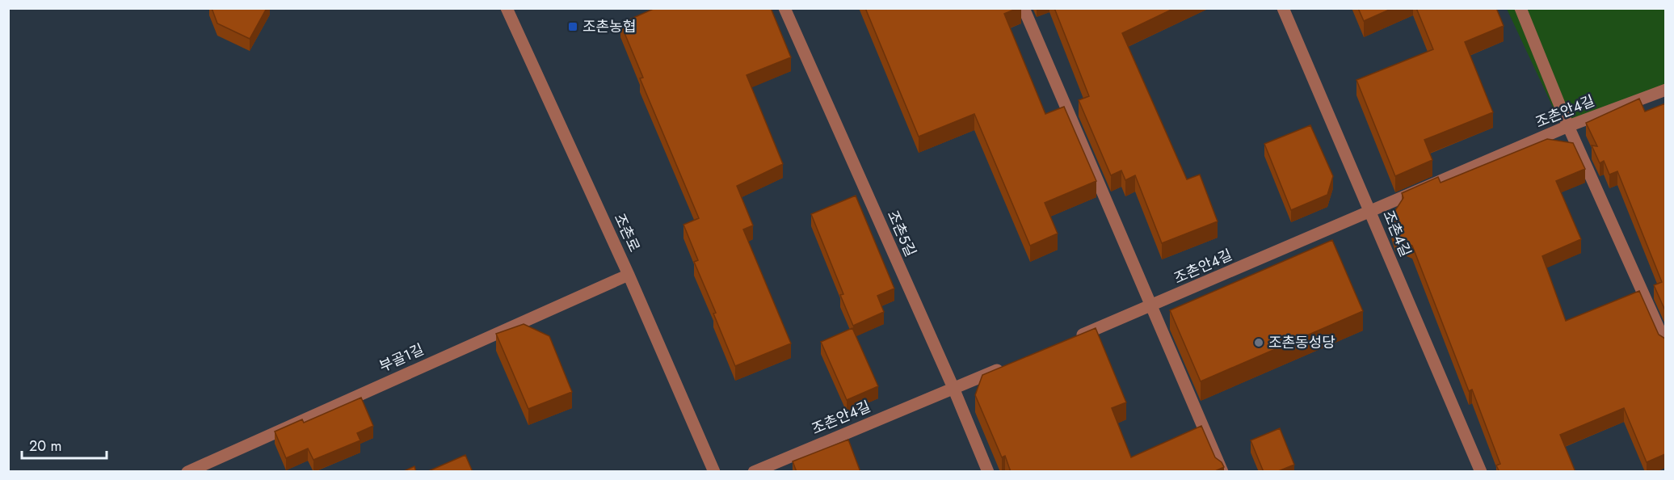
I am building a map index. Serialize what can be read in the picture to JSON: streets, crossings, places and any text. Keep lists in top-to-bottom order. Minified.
{"streets":{"street":["조촌안4길","조촌로","조촌5길","조촌4길","부골1길"]},"crossings":[["조촌안4길","조촌5길"],["조촌안4길","조촌4길"],["조촌로","부골1길"]],"places":{"transit":["조촌농협"],"other":["조촌동성당"]},"scale_bar":"20 m"}
